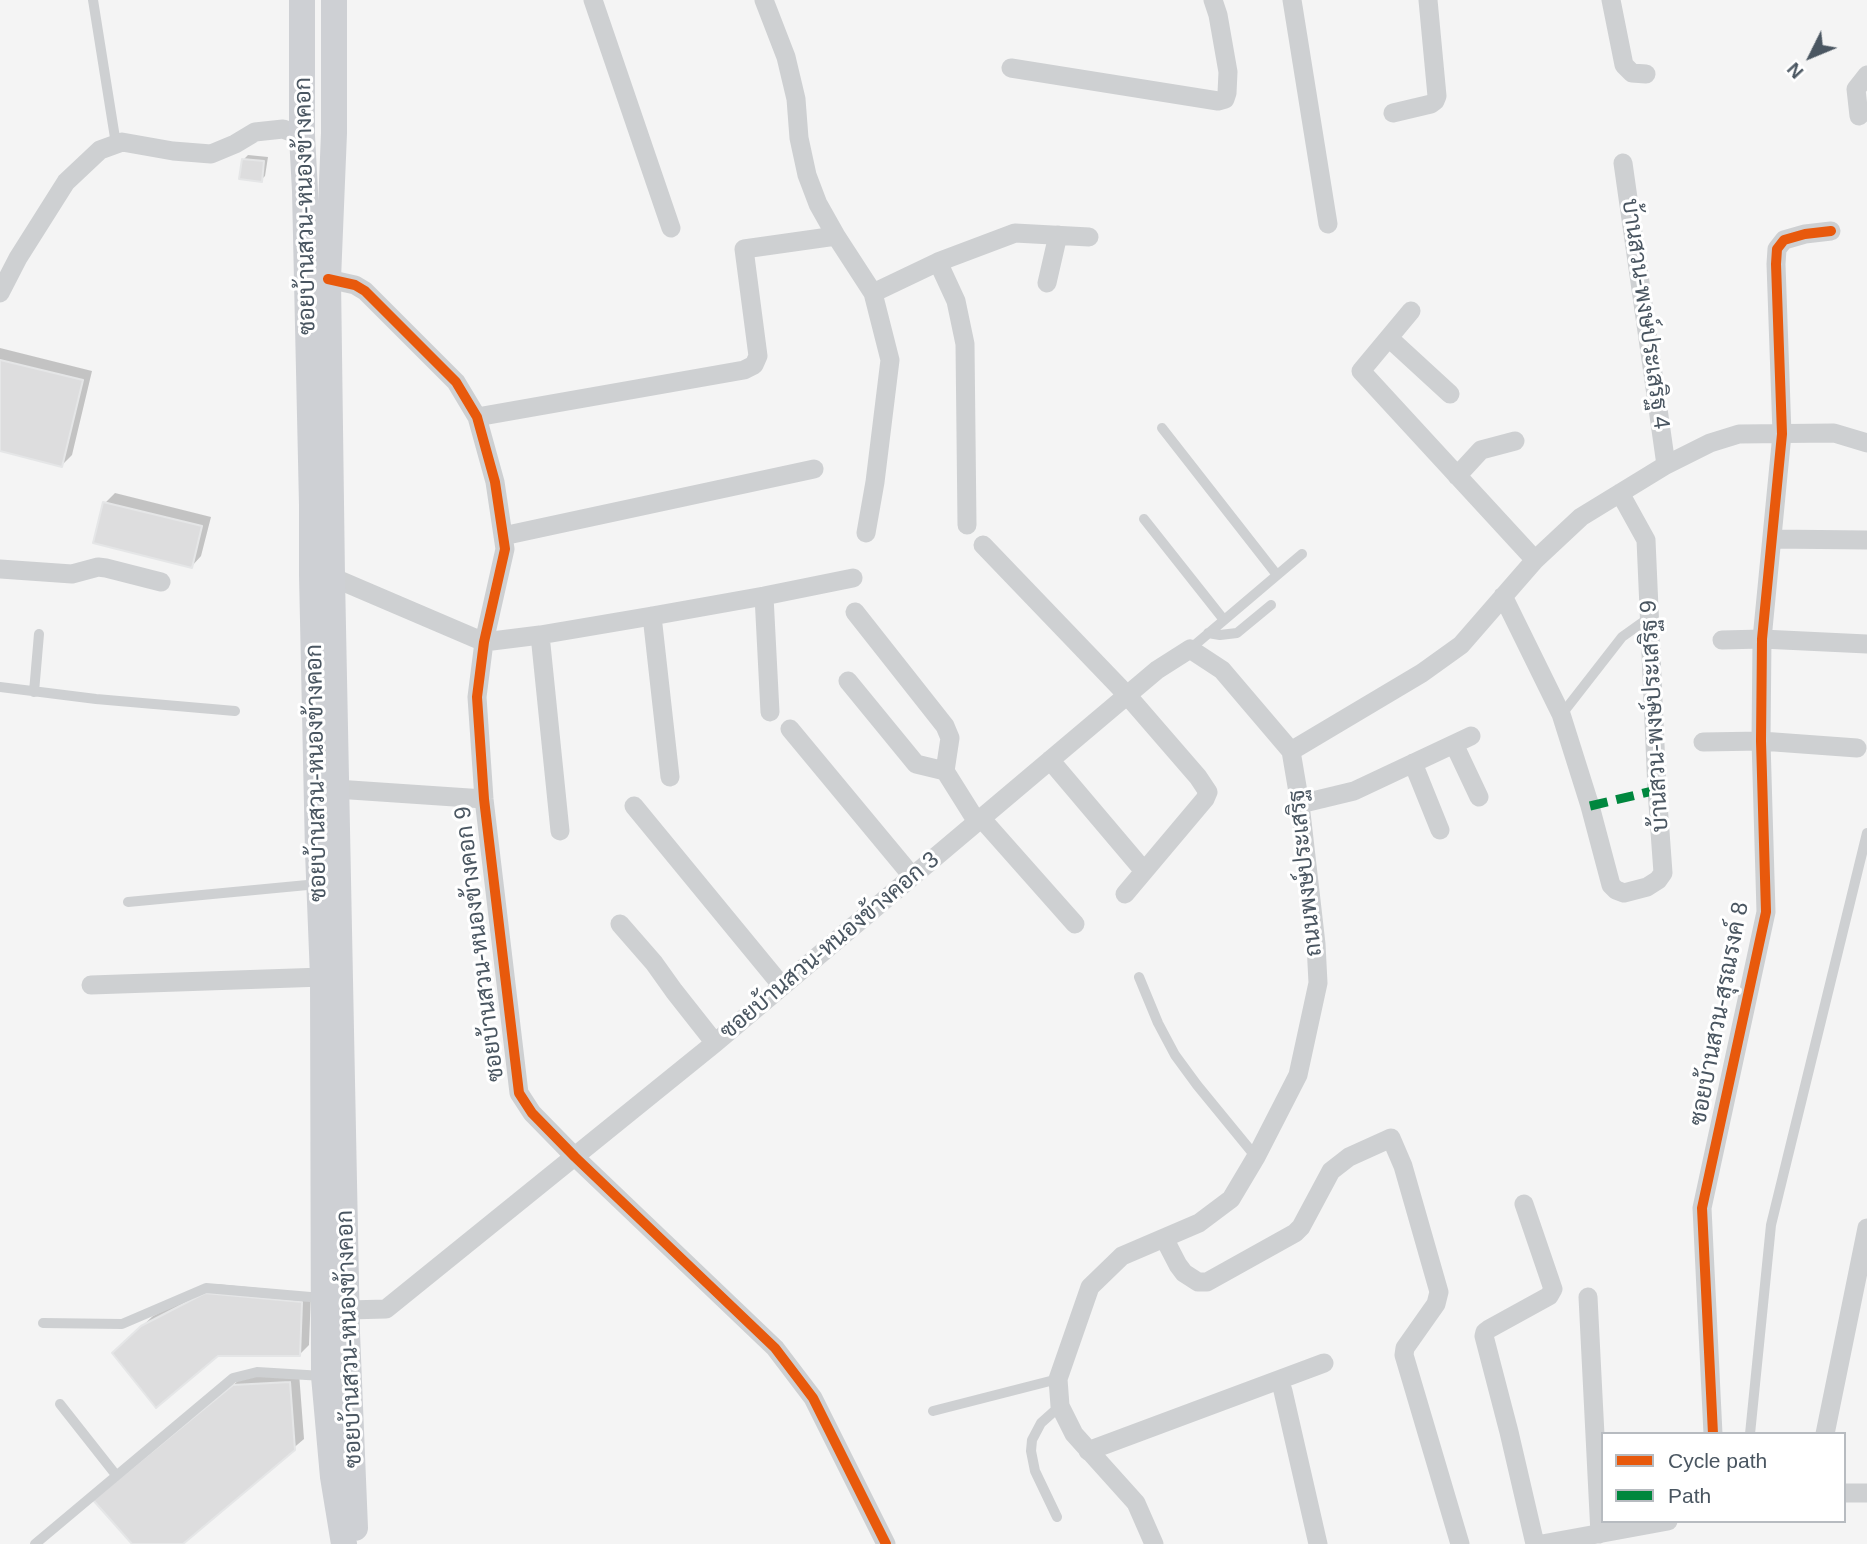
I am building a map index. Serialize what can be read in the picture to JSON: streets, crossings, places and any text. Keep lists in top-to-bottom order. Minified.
{"streets":{"main road":["ซอยบ้านสวน-หนองข้างคอก"],"street":["บ้านสวน-พงษ์ประเสริฐ 4","บ้านสวน-พงษ์ประเสริฐ 9","ถนนพงษ์ประเสริฐ","ซอยบ้านสวน-หนองข้างคอก 9","ซอยบ้านสวน-หนองข้างคอก 3","ซอยบ้านสวน-สุรณรงค์ 8"]},"crossings":[["ซอยบ้านสวน-หนองข้างคอก","ซอยบ้านสวน-หนองข้างคอก 9"],["ซอยบ้านสวน-หนองข้างคอก","ซอยบ้านสวน-หนองข้างคอก 3"],["ซอยบ้านสวน-หนองข้างคอก 9","ซอยบ้านสวน-หนองข้างคอก 3"]],"legend":["Cycle path","Path"],"north":"bottom left"}
